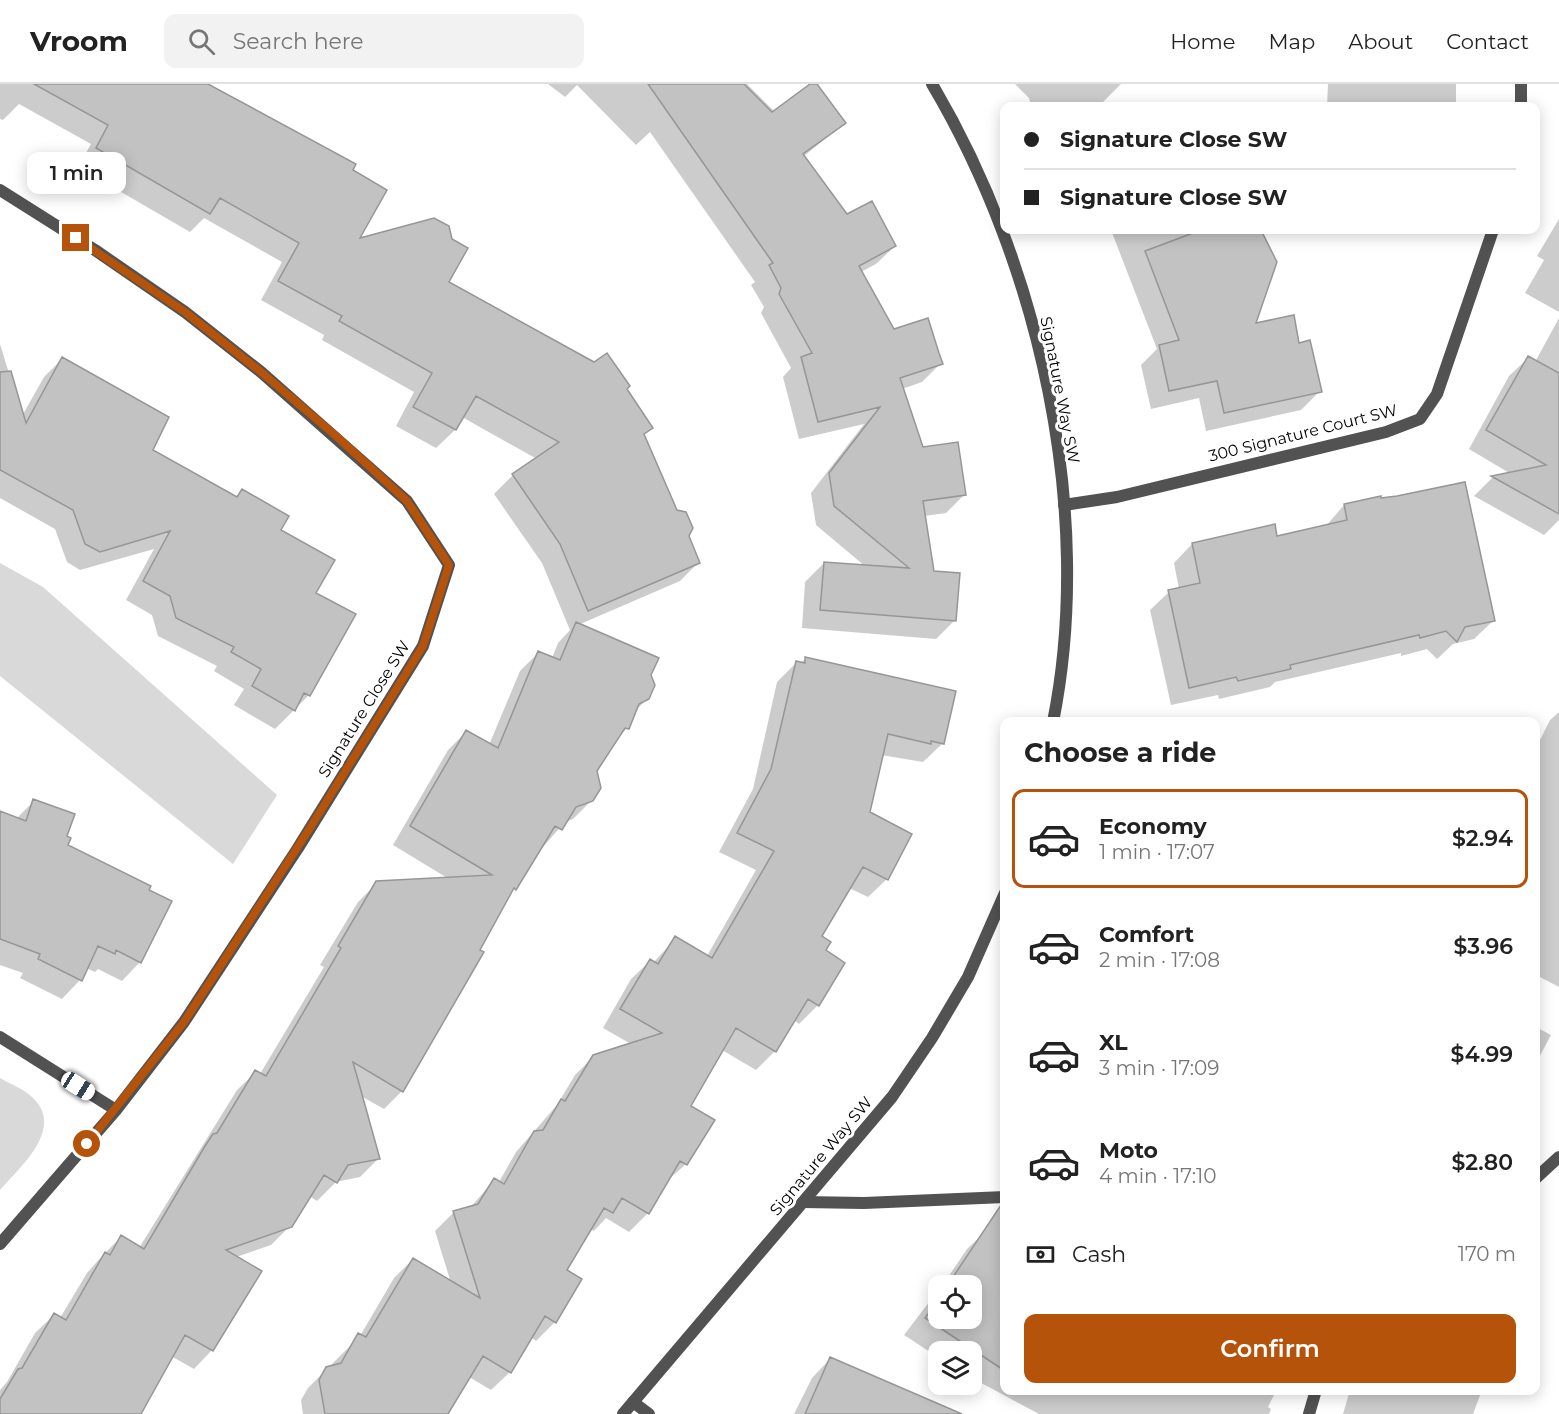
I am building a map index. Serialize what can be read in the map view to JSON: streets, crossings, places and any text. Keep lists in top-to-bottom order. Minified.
{"streets":{"street":["Signature Way SW","300 Signature Court SW","Signature Close SW"]},"crossings":[["Signature Way SW","300 Signature Court SW"]],"page":{"header":"Vroom","search":"Search here","nav":["Home","Map","About","Contact"],"banner":["Signature Close SW","Signature Close SW"],"bubble":"1 min","heading":"Choose a ride","list":[{"name":"Economy","note":"1 min · 17:07","value":"$2.94"},{"name":"Comfort","note":"2 min · 17:08","value":"$3.96"},{"name":"XL","note":"3 min · 17:09","value":"$4.99"},{"name":"Moto","note":"4 min · 17:10","value":"$2.80"}],"pay":["Cash","170 m"],"buttons":"Confirm"}}
